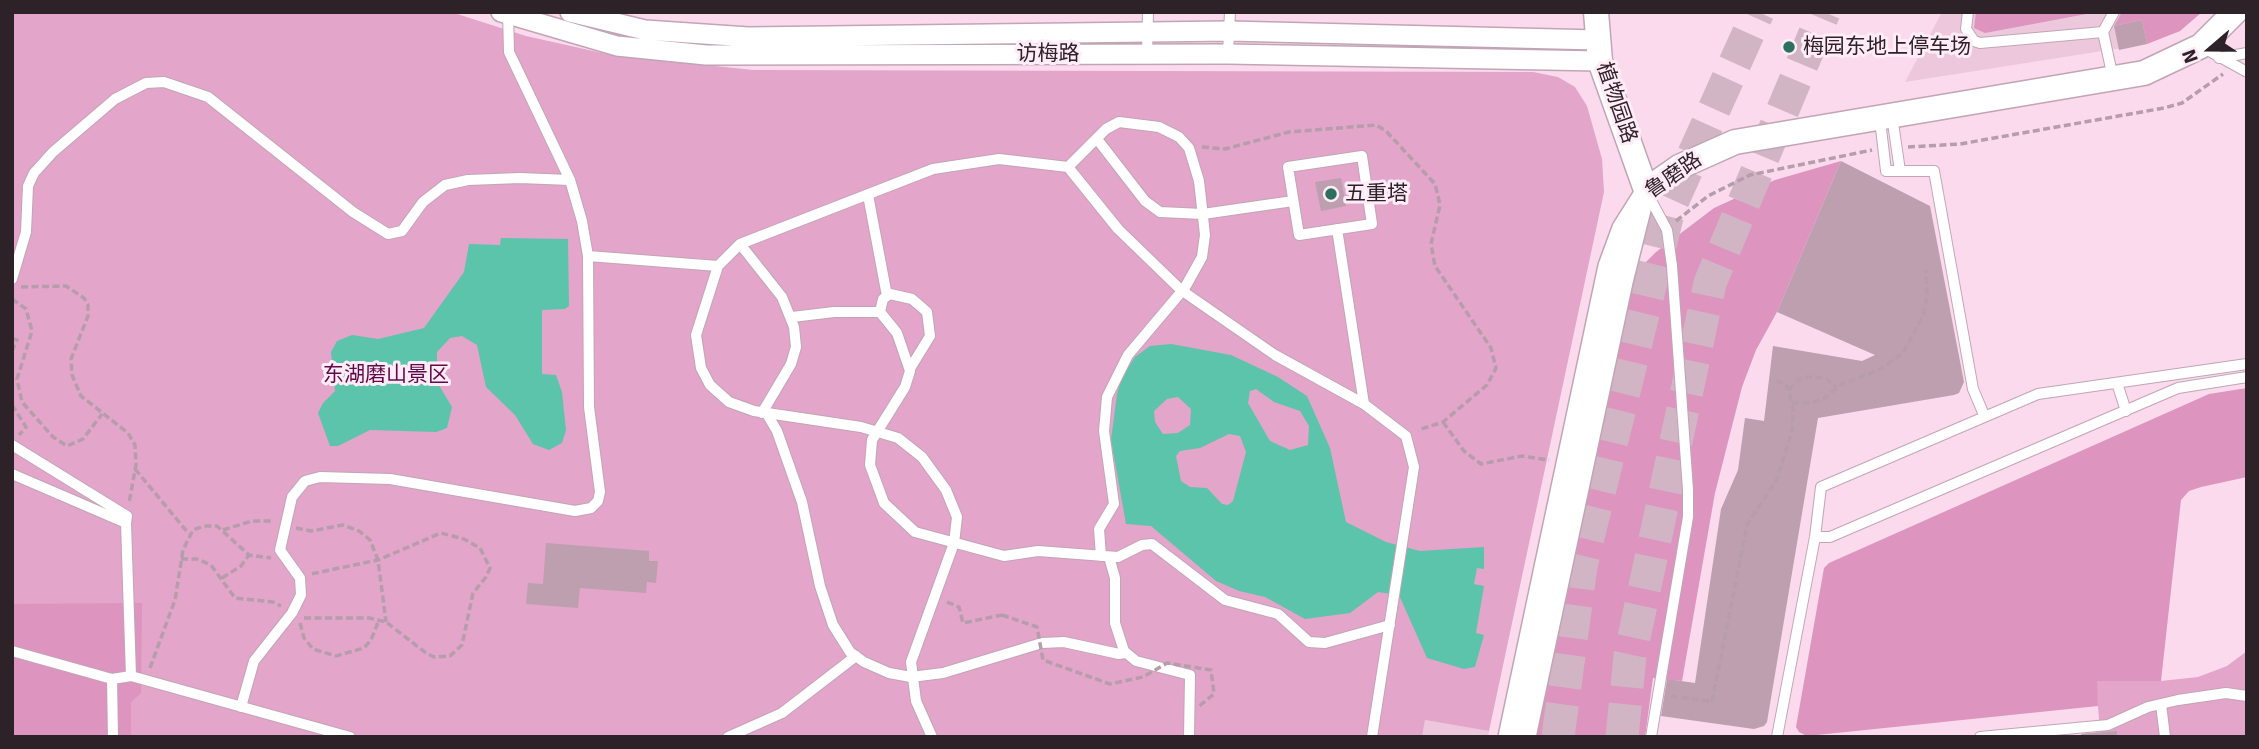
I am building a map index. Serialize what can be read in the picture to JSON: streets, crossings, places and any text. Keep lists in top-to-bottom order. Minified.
{"streets":{"street":["访梅路","植物园路","鲁磨路"]},"crossings":[["访梅路","植物园路"],["植物园路","鲁磨路"]],"parks":["东湖磨山景区"],"places":["梅园东地上停车场","五重塔"],"north":"left"}
